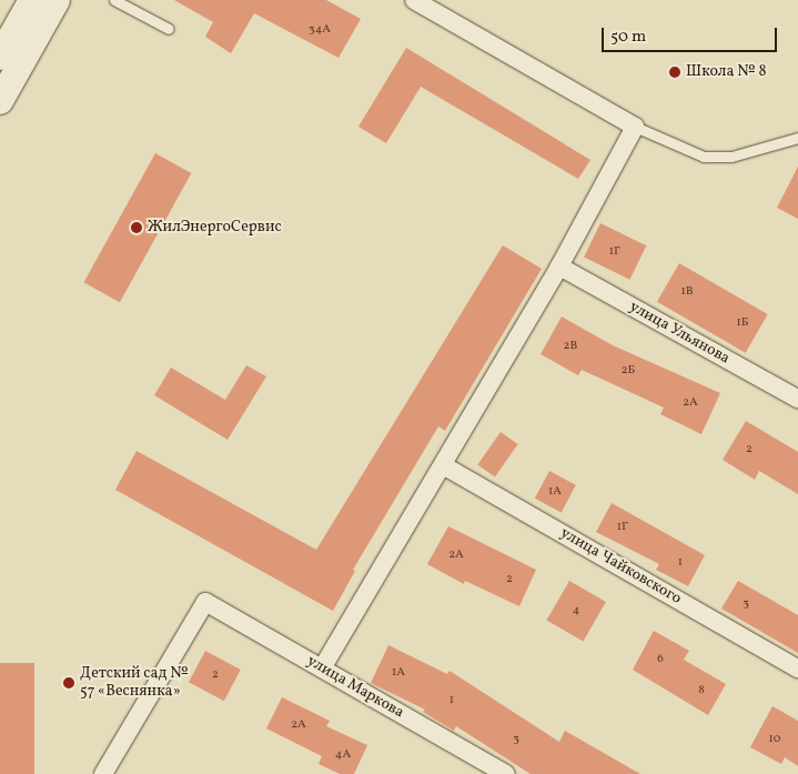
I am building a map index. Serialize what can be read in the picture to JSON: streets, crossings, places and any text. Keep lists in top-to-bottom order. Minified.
{"streets":{"street":["улица Ульянова","улица Чайковского","улица Маркова"]},"places":["Школа № 8","ЖилЭнергоСервис","Детский сад № 57 «Веснянка»"],"house_numbers":["34А","1Г","1В","1Б","2В","2Б","2А","2","1А","1Г","2А","1","2","3","4","6","1А","2","8","1","2А","3","10","4А"],"scale_bar":"50 m"}
